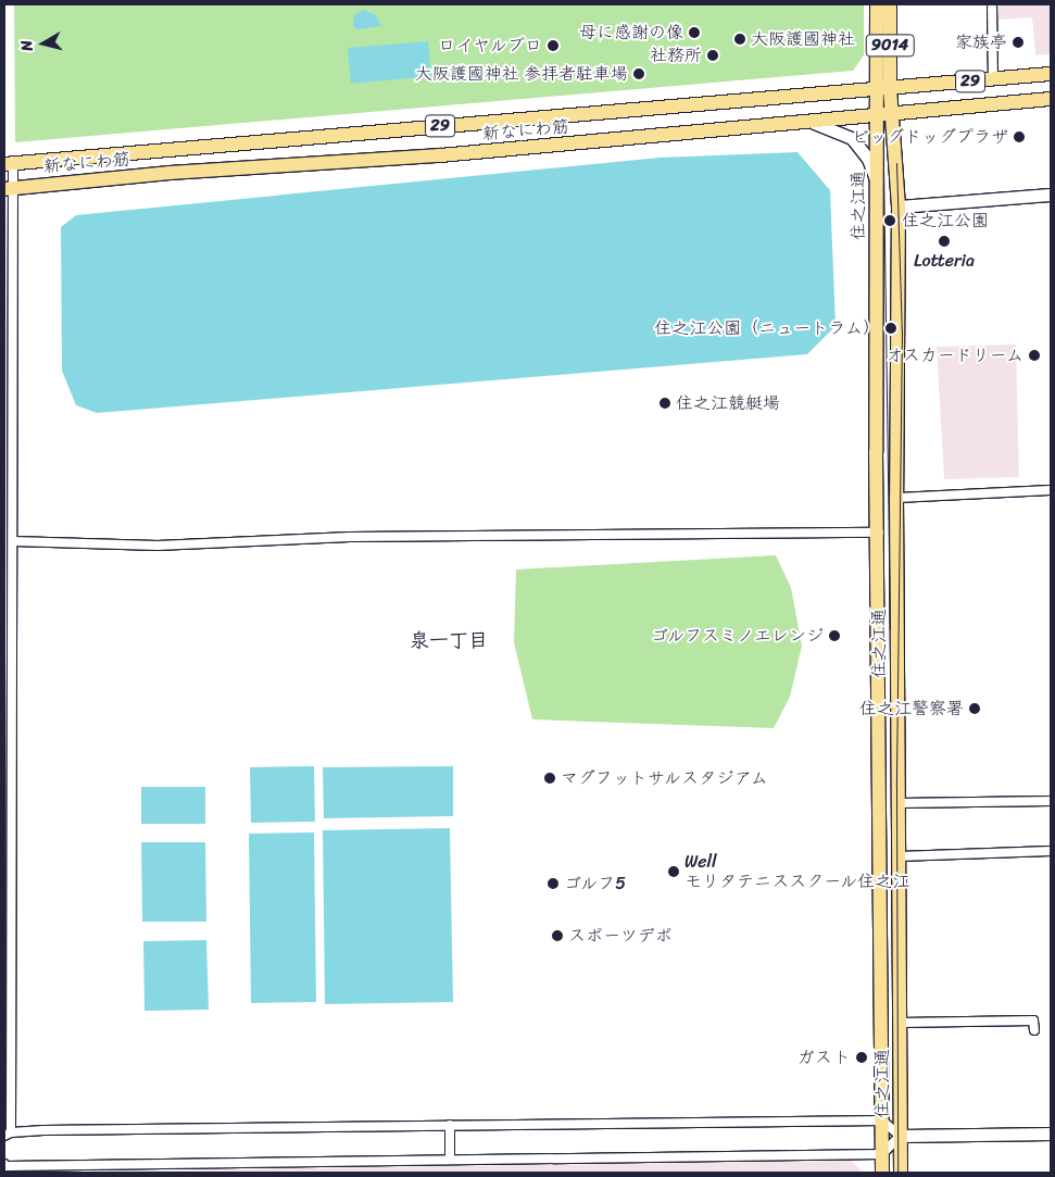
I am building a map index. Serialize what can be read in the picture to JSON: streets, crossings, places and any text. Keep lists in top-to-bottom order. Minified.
{"streets":{"main road":["9014","29","新なにわ筋","住之江通"]},"crossings":[["9014","新なにわ筋"],["9014","住之江通"],["新なにわ筋","住之江通"]],"districts":["泉一丁目"],"places":["母に感謝の像","大阪護國神社","家族亭","ロイヤルプロ","社務所","大阪護國神社 参拝者駐車場","ビッグドッグプラザ","住之江公園","Lotteria","住之江公園（ニュートラム）","オスカードリーム","住之江競艇場","ゴルフスミノエレンジ","住之江警察署","マグフットサルスタジアム","Well モリタテニススクール住之江","ゴルフ5","スポーツデポ","ガスト"],"north":"left"}
